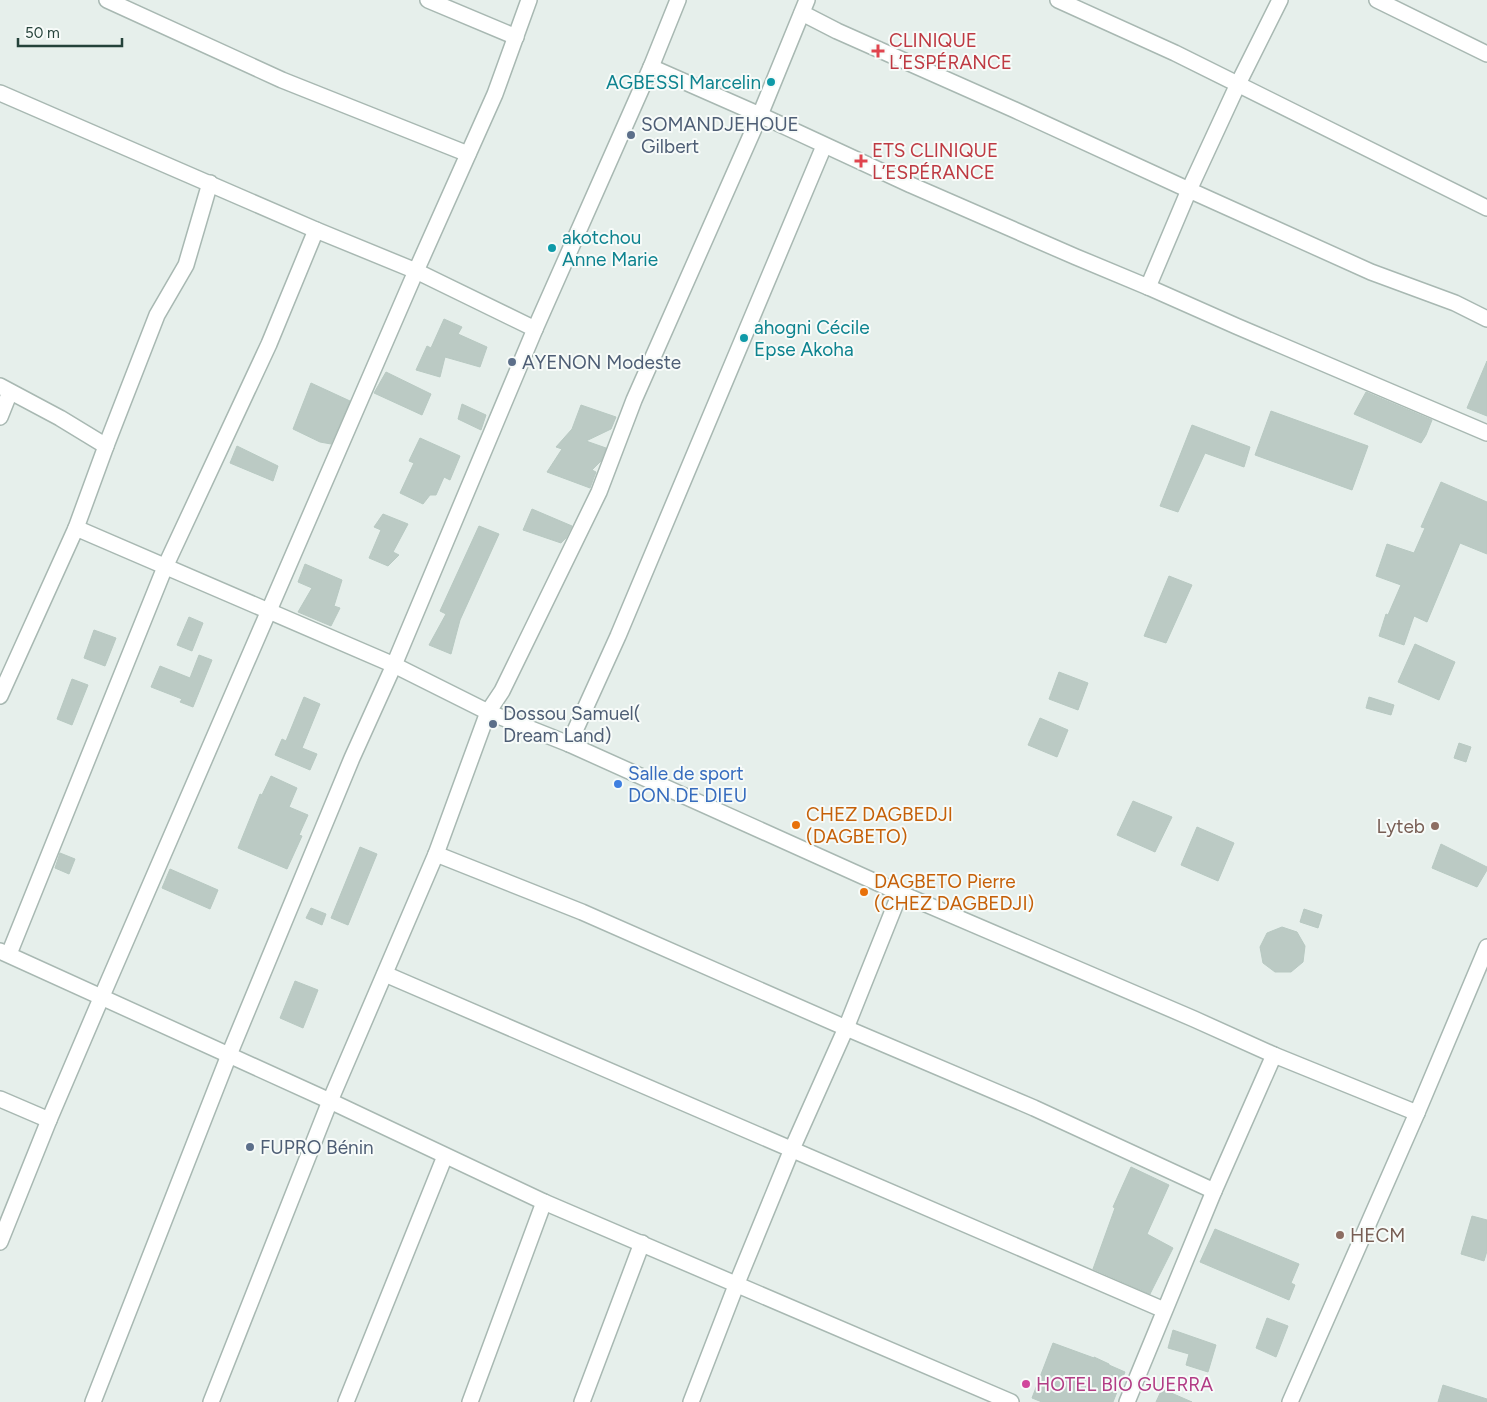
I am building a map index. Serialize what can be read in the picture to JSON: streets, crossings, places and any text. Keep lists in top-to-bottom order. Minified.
{"places":{"health":["CLINIQUE L’ESPÉRANCE","ETS CLINIQUE L’ESPÉRANCE"],"other":["AGBESSI Marcelin","SOMANDJEHOUE Gilbert","akotchou Anne Marie","ahogni Cécile Epse Akoha","AYENON Modeste","Dossou Samuel( Dream Land)","Salle de sport DON DE DIEU","CHEZ DAGBEDJI (DAGBETO)","Lyteb","DAGBETO Pierre (CHEZ DAGBEDJI)","FUPRO Bénin","HECM","HOTEL BIO GUERRA"]},"scale_bar":"50 m"}
